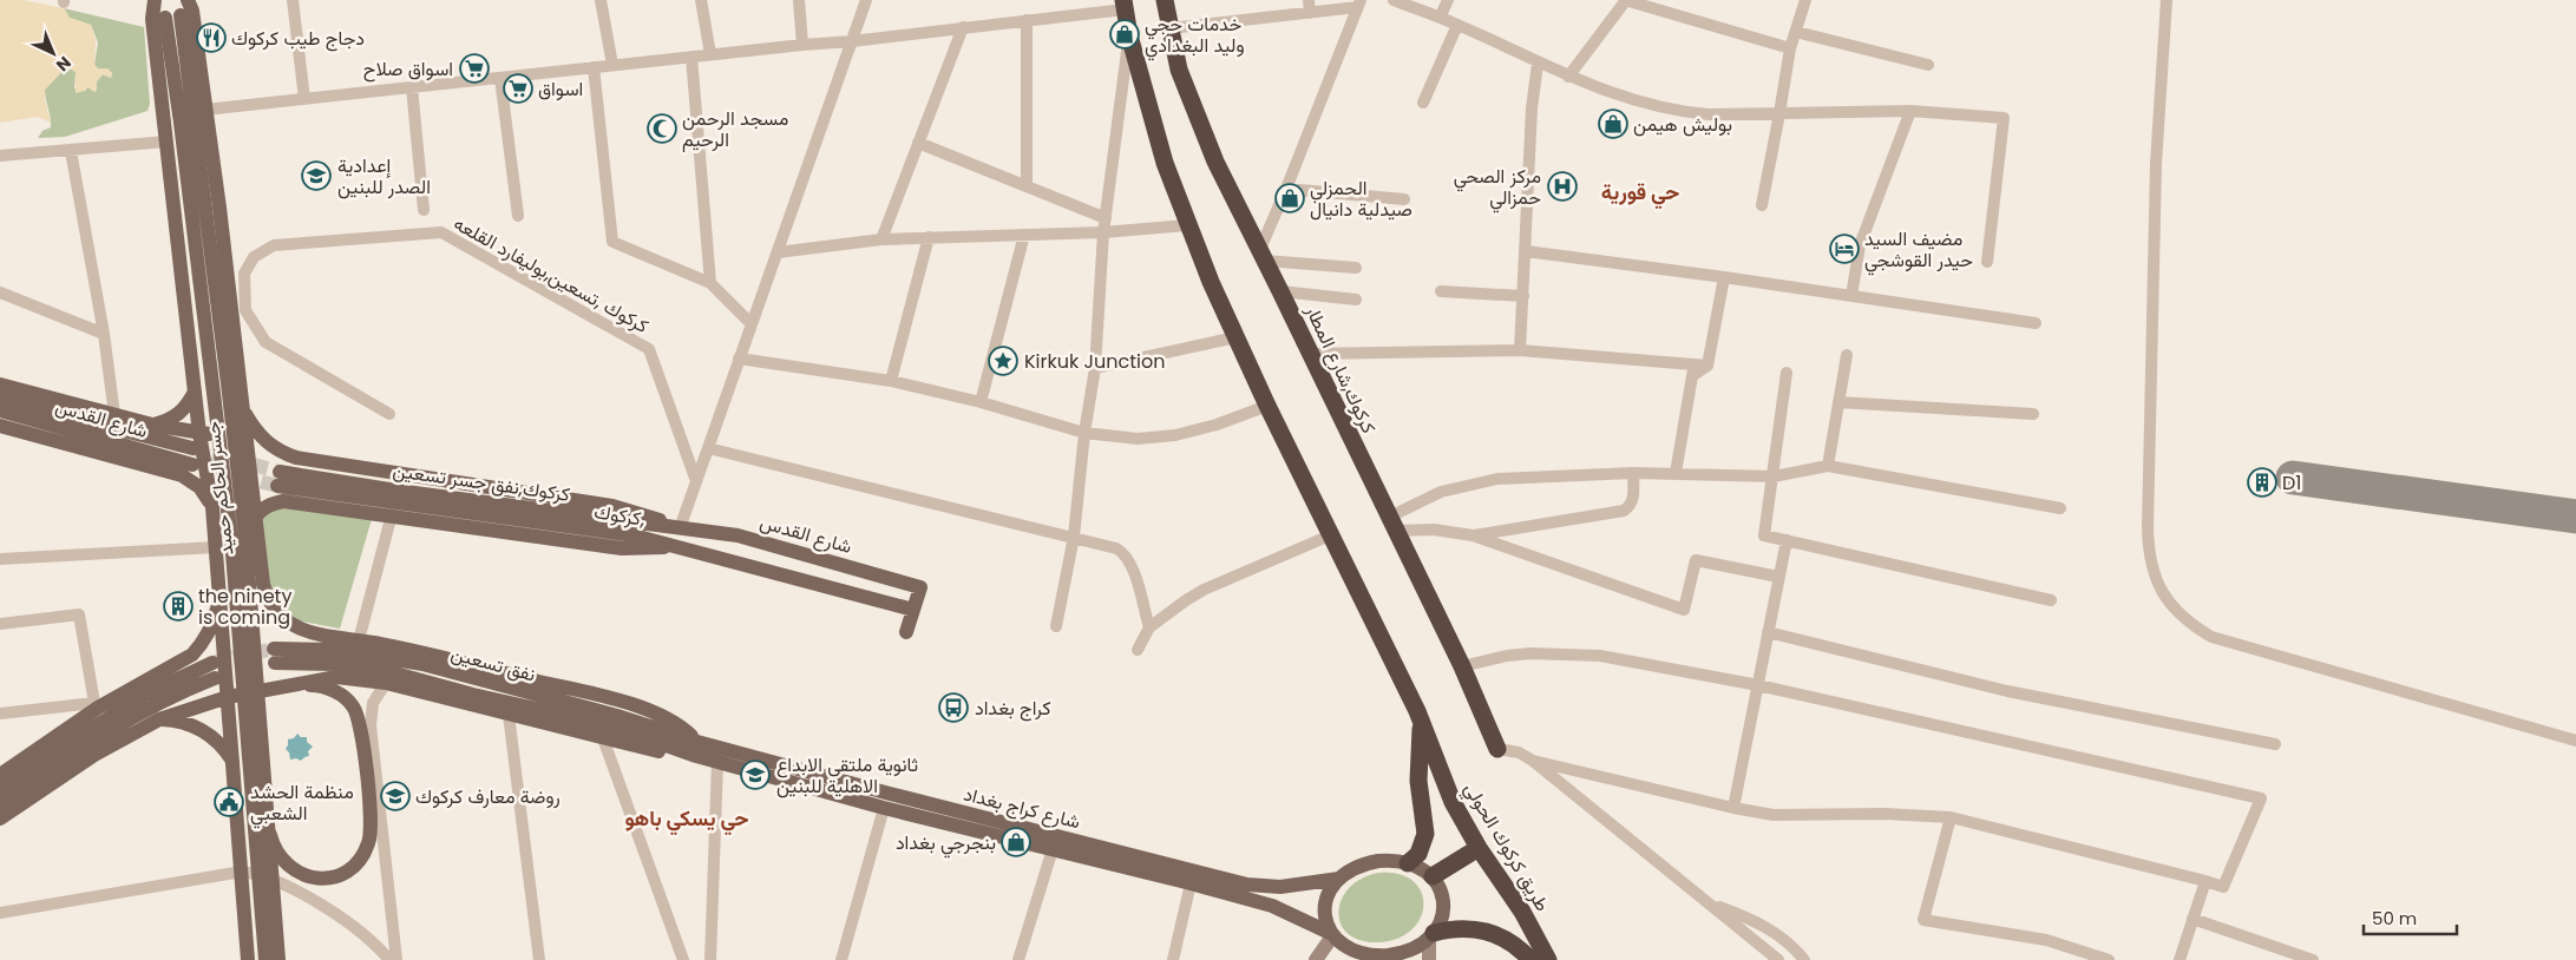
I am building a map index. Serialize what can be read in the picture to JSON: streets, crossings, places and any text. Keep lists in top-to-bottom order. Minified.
{"streets":{"highway":["كركوك,شارع المطار","طريق كركوك الحولي"],"main road":["شارع القدس","كركوك,نفق جسر تسعين","جسر الحاكم حميد","كركوك,","نفق تسعين","شارع كراج بغداد"],"street":["كركوك ,تسعين,بوليفارد القلعه"]},"crossings":[["شارع القدس","كركوك,نفق جسر تسعين"],["كركوك,نفق جسر تسعين","كركوك,"],["نفق تسعين","شارع كراج بغداد"]],"districts":["حي قورية","حي يسكي باهو"],"places":{"shop":["خدمات حجي وليد البغدادي","بوليش هيمن","الحمزلي صيدلية دانيال","بنجرجي بغداد"],"restaurant":["دجاج طيب كركوك"],"supermarket":["اسواق صلاح","اسواق"],"mosque":["مسجد الرحمن الرحيم"],"school or university":["إعدادية الصدر للبنين","ثانوية ملتقى الابداع الاهلية للبنين","روضة معارف كركوك"],"hospital":["مركز الصحي حمزالي"],"hotel":["مضيف السيد حيدر القوشجي"],"place":["Kirkuk Junction"],"building":["D1","the ninety is coming"],"bus stop":["كراج بغداد"],"public building":["منظمة الحشد الشعبي"]},"scale_bar":"50 m","north":"bottom right"}
